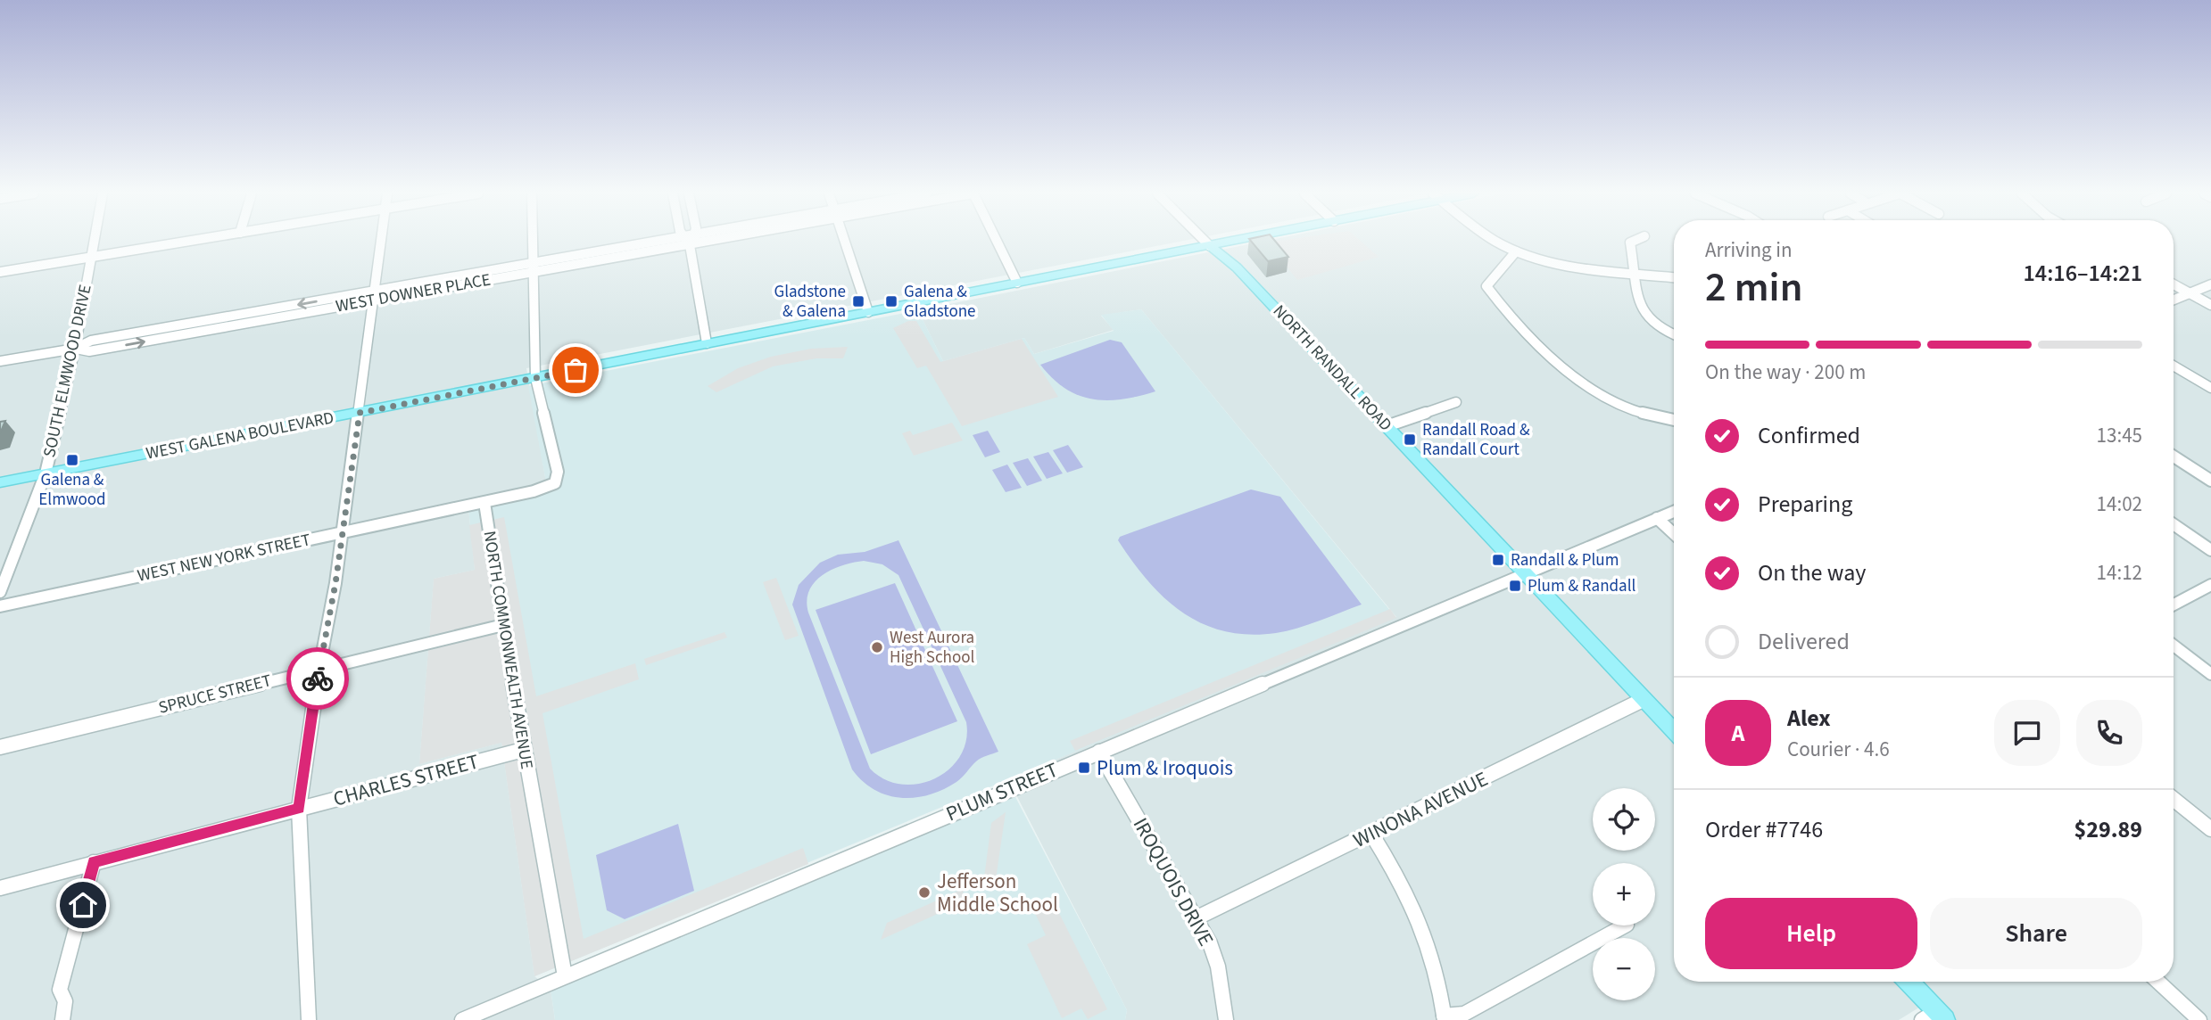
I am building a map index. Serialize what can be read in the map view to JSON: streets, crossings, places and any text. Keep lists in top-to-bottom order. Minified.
{"streets":{"main road":["NORTH RANDALL ROAD","WEST GALENA BOULEVARD"],"street":["WEST DOWNER PLACE","SOUTH ELMWOOD DRIVE","WEST NEW YORK STREET","NORTH COMMONWEALTH AVENUE","SPRUCE STREET","CHARLES STREET","PLUM STREET","WINONA AVENUE","IROQUOIS DRIVE"]},"crossings":[["WEST DOWNER PLACE","SOUTH ELMWOOD DRIVE"],["NORTH RANDALL ROAD","WEST GALENA BOULEVARD"],["NORTH RANDALL ROAD","PLUM STREET"],["NORTH RANDALL ROAD","WINONA AVENUE"],["SOUTH ELMWOOD DRIVE","WEST GALENA BOULEVARD"],["WEST NEW YORK STREET","NORTH COMMONWEALTH AVENUE"],["NORTH COMMONWEALTH AVENUE","SPRUCE STREET"],["NORTH COMMONWEALTH AVENUE","CHARLES STREET"],["NORTH COMMONWEALTH AVENUE","PLUM STREET"],["PLUM STREET","IROQUOIS DRIVE"],["WINONA AVENUE","IROQUOIS DRIVE"]],"places":{"transit":["Gladstone & Galena","Galena & Gladstone","Randall Road & Randall Court","Galena & Elmwood","Randall & Plum","Plum & Randall","Plum & Iroquois"],"other":["West Aurora High School","Jefferson Middle School"]},"page":{"heading":["2 min","Arriving in","14:16–14:21"],"panel":["Alex","Courier · 4.6","Order #7746","$29.89"],"bar":"On the way · 200 m","list":[["Confirmed","13:45"],["Preparing","14:02"],["On the way","14:12"],"Delivered"],"round":"A","map_buttons":["+","−"],"buttons":["Help","Share"]}}
